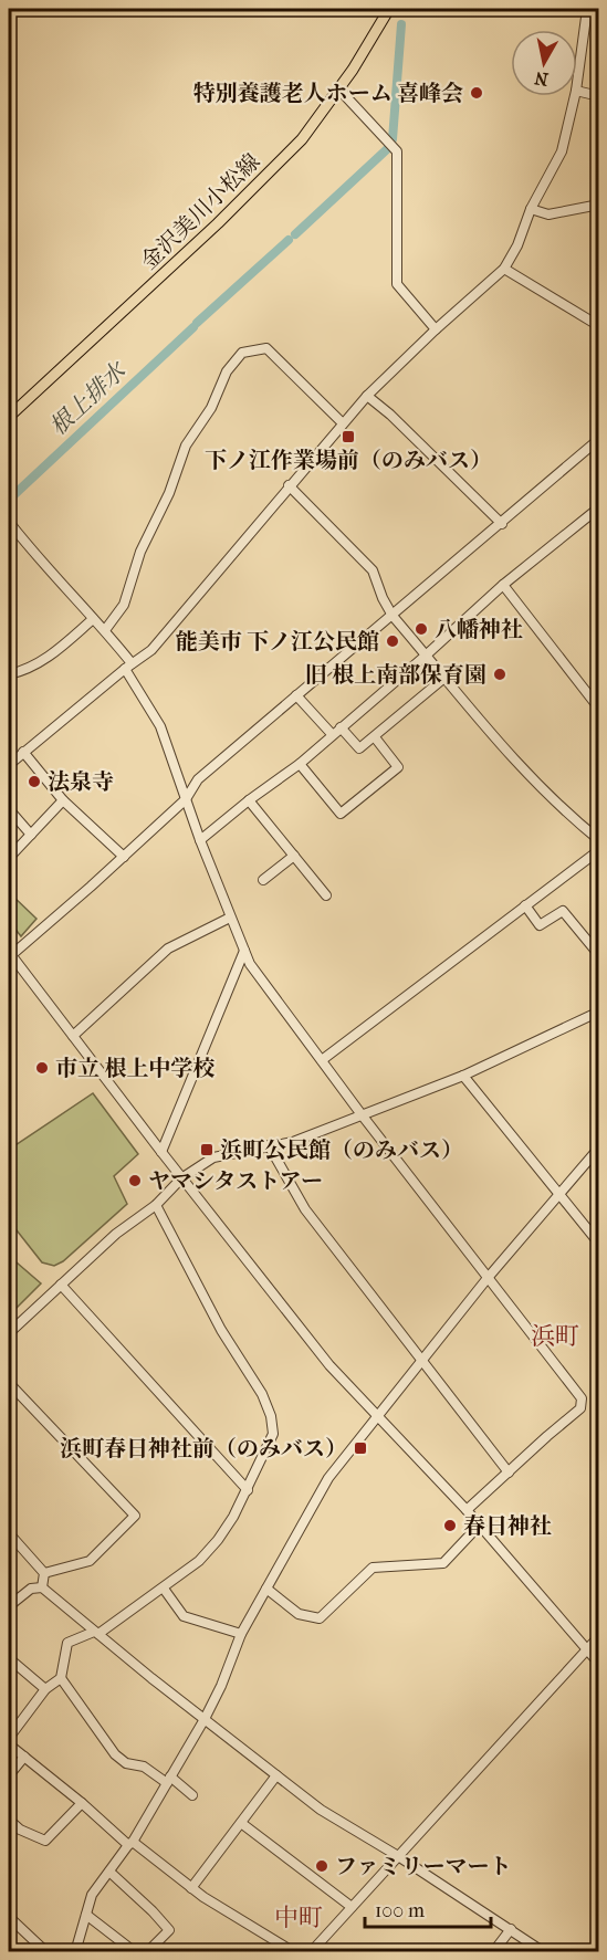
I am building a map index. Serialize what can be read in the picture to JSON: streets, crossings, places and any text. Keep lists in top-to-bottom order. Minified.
{"streets":{"main road":["金沢美川小松線"]},"districts":["浜町","中町"],"water":["根上排水"],"places":{"other":["特別養護老人ホーム 喜峰会","八幡神社","能美市 下ノ江公民館","旧 根上南部保育園","法泉寺","市立 根上中学校","ヤマシタストアー","春日神社","ファミリーマート"],"transit":["下ノ江作業場前（のみバス）","浜町公民館（のみバス）","浜町春日神社前（のみバス）"]},"scale_bar":"100 m","north":"bottom"}
